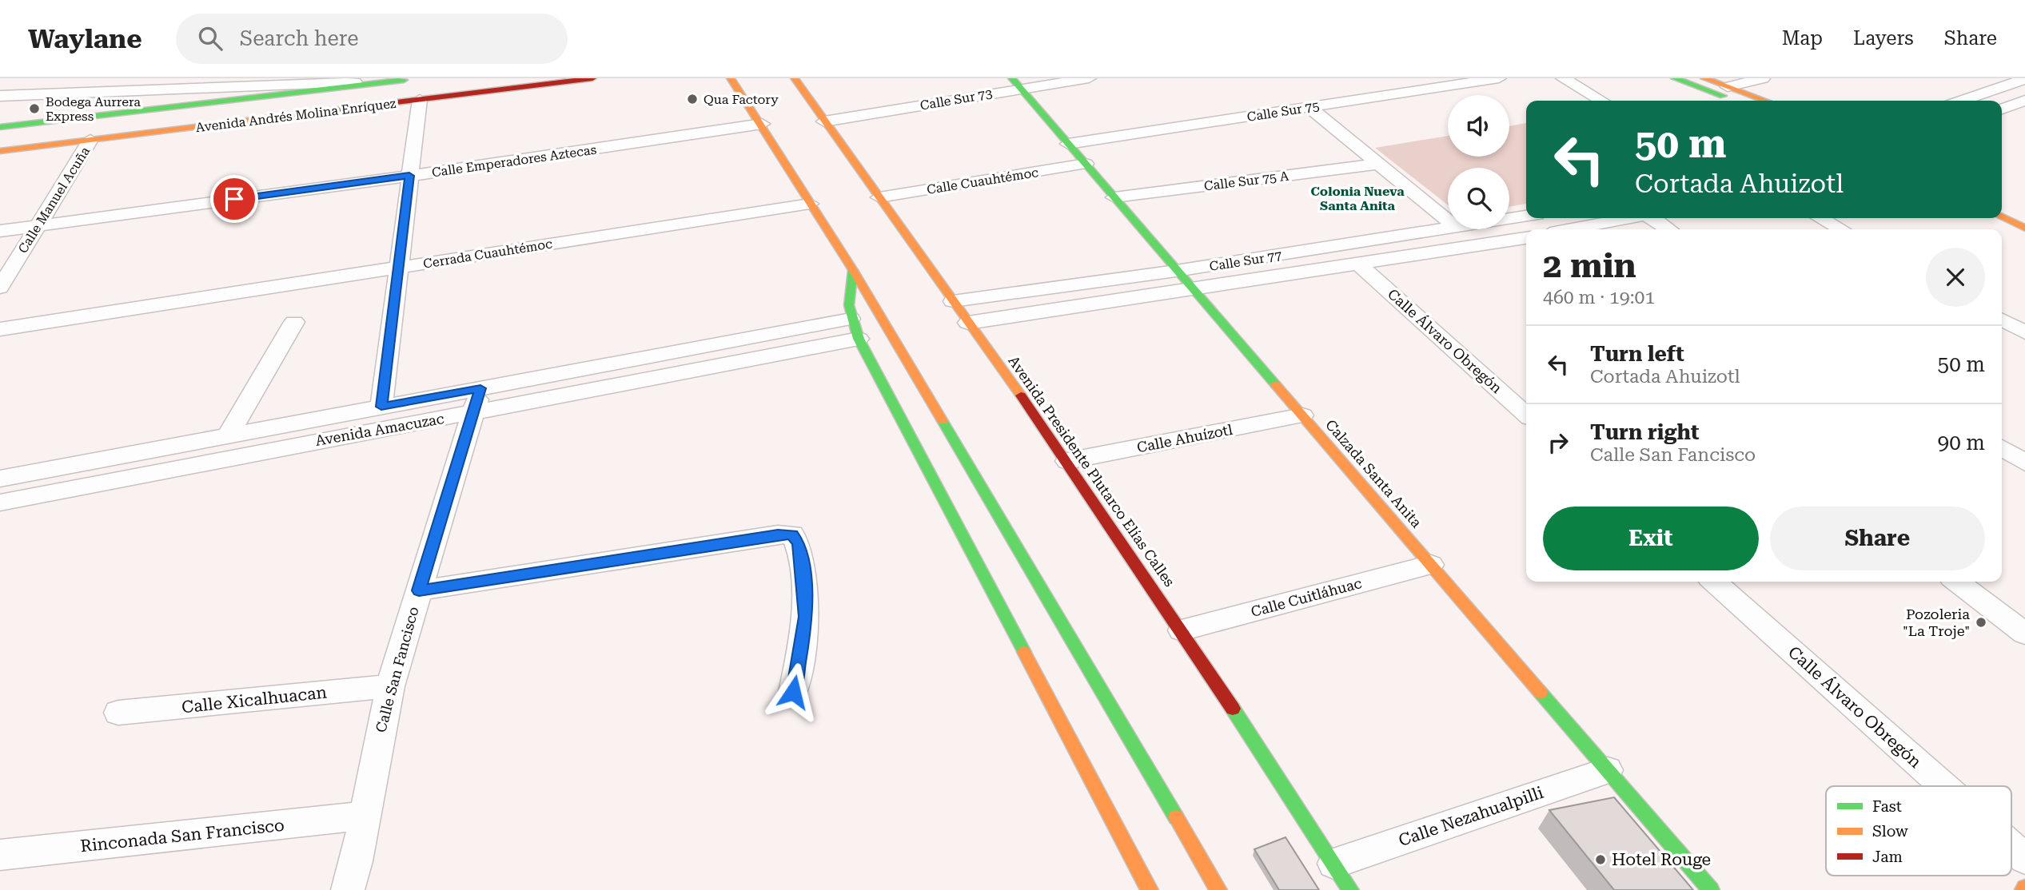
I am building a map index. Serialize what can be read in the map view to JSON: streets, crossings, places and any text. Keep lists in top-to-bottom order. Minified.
{"streets":{"main road":["Avenida Andrés Molina Enríquez","Avenida Presidente Plutarco Elías Calles","Calzada Santa Anita"],"street":["Calle Sur 73","Calle Sur 75","Calle Emperadores Aztecas","Calle Cuauhtémoc","Calle Sur 75 A","Calle Manuel Acuña","Cerrada Cuauhtémoc","Calle Sur 77","Calle Álvaro Obregón","Avenida Amacuzac","Calle Ahuízotl","Calle Cuitláhuac","Calle San Fancisco","Calle Xicalhuacan","Calle Nezahualpilli","Rinconada San Francisco"]},"crossings":[["Calle Sur 73","Avenida Presidente Plutarco Elías Calles"],["Calle Sur 73","Calzada Santa Anita"],["Calle Sur 75","Calzada Santa Anita"],["Avenida Andrés Molina Enríquez","Calle Manuel Acuña"],["Calle Emperadores Aztecas","Calle Manuel Acuña"],["Calle Cuauhtémoc","Avenida Presidente Plutarco Elías Calles"],["Calle Cuauhtémoc","Calzada Santa Anita"],["Calle Sur 75 A","Calzada Santa Anita"],["Calle Sur 77","Calle Álvaro Obregón"],["Calle Sur 77","Avenida Presidente Plutarco Elías Calles"],["Calle Sur 77","Calzada Santa Anita"],["Avenida Amacuzac","Calle San Fancisco"],["Calle Ahuízotl","Avenida Presidente Plutarco Elías Calles"],["Calle Ahuízotl","Calzada Santa Anita"],["Avenida Presidente Plutarco Elías Calles","Calle Cuitláhuac"],["Avenida Presidente Plutarco Elías Calles","Calle Nezahualpilli"],["Calzada Santa Anita","Calle Cuitláhuac"],["Calzada Santa Anita","Calle Nezahualpilli"],["Calle San Fancisco","Calle Xicalhuacan"],["Calle San Fancisco","Rinconada San Francisco"]],"districts":["Colonia Nueva Santa Anita"],"places":["Qua Factory","Bodega Aurrera Express","Pozoleria \"La Troje\"","Hotel Rouge"],"legend":["Fast","Slow","Jam"],"page":{"header":"Waylane","search":"Search here","nav":["Map","Layers","Share"],"turn":["50 m","Cortada Ahuizotl"],"heading":["2 min","460 m · 19:01"],"list":[{"name":"Turn left","note":"Cortada Ahuizotl","value":"50 m"},{"name":"Turn right","note":"Calle San Fancisco","value":"90 m"}],"buttons":["Exit","Share"]}}
